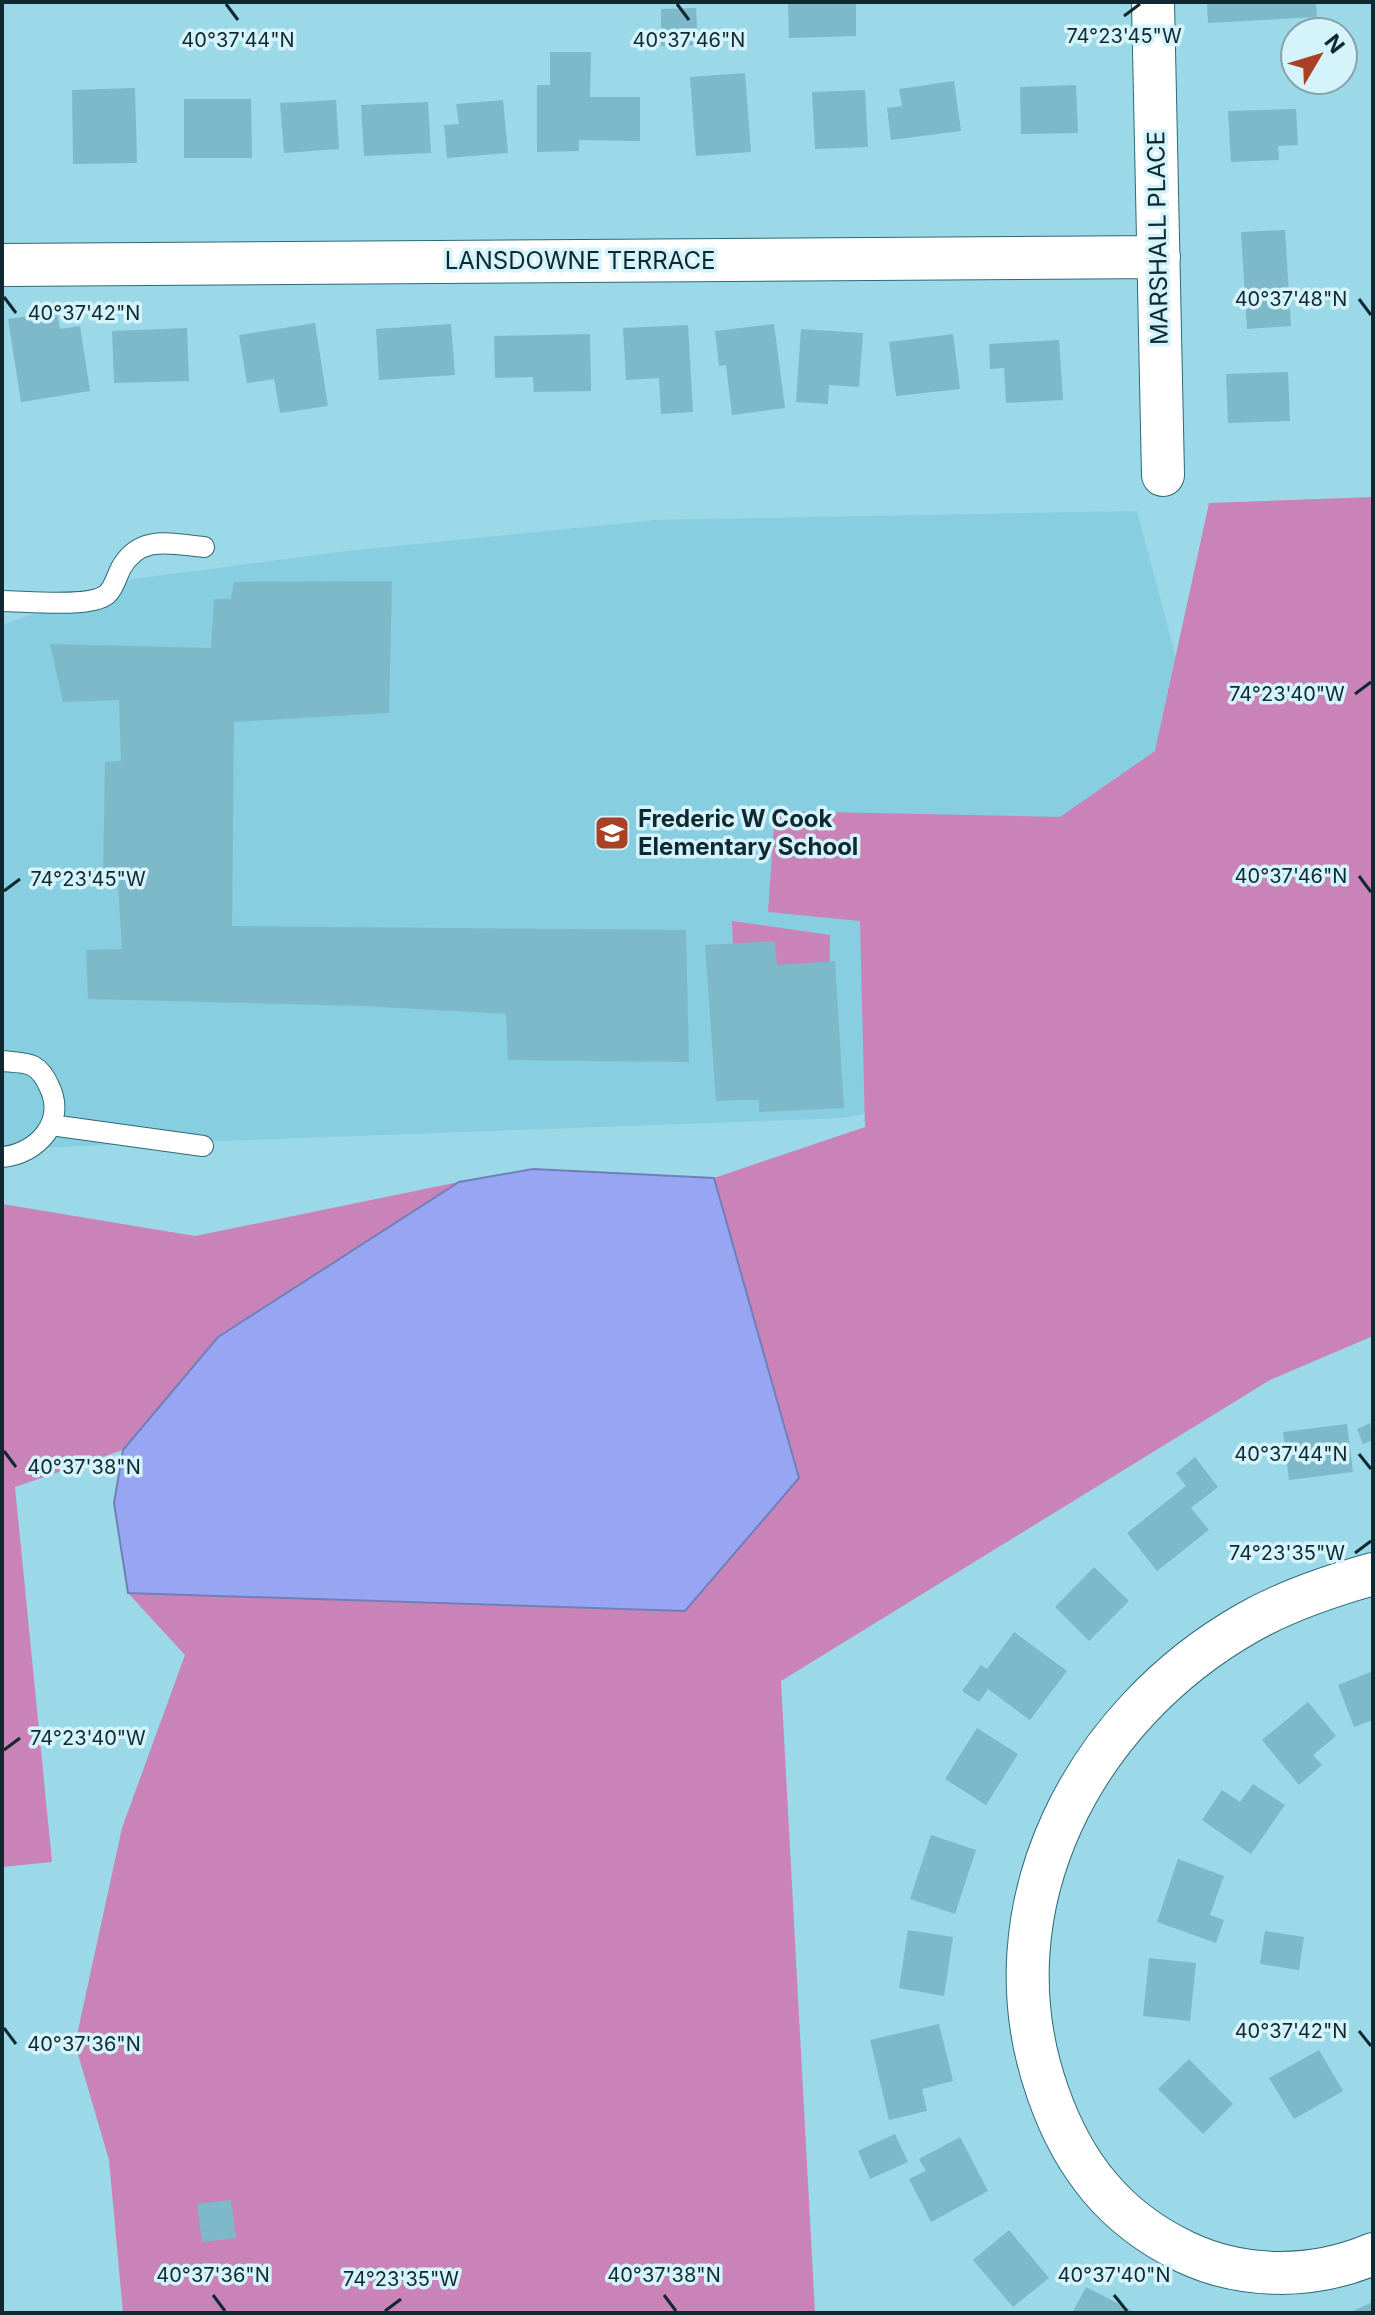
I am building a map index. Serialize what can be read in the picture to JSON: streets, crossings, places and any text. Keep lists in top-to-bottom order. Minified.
{"streets":{"street":["MARSHALL PLACE","LANSDOWNE TERRACE"]},"crossings":[["MARSHALL PLACE","LANSDOWNE TERRACE"]],"places":{"school or university":["Frederic W Cook Elementary School"]},"north":"top right","coordinates":["74°23'45\"W","40°37'46\"N","40°37'44\"N","40°37'48\"N","40°37'42\"N","74°23'40\"W","40°37'38\"N","74°23'35\"W","40°37'36\"N","40°37'40\"N"]}
